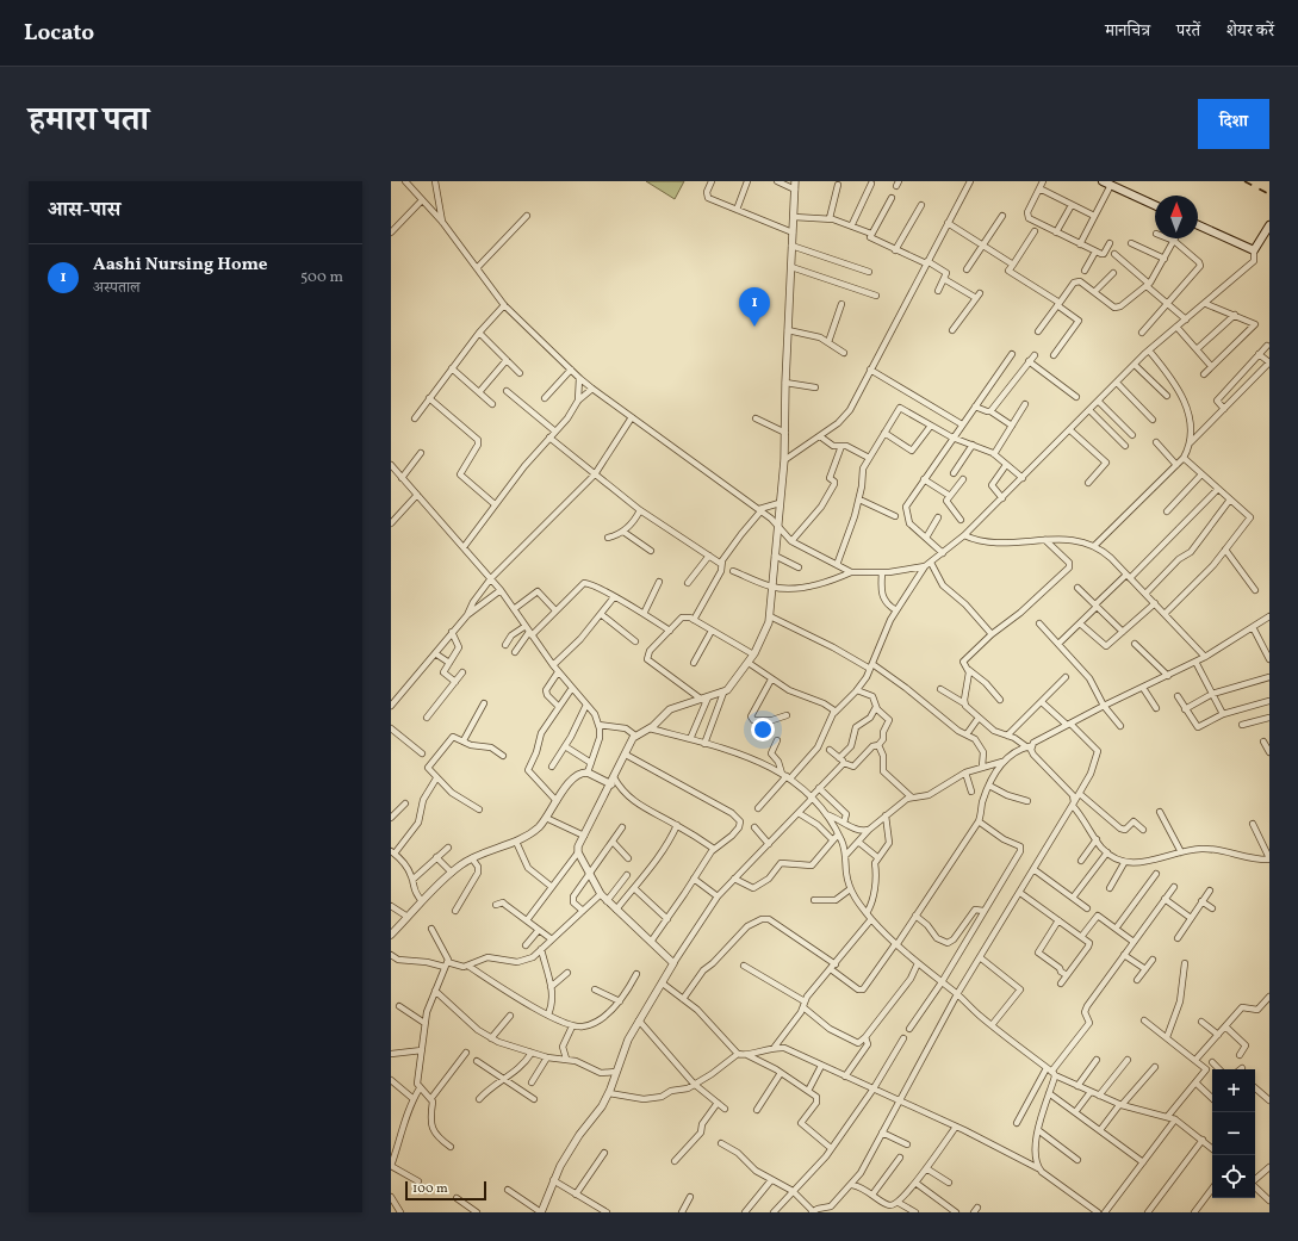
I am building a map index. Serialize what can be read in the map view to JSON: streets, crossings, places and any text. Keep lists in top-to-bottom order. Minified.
{"scale_bar":"100 m","north":"top","page":{"header":"Locato","nav":["मानचित्र","परतें","शेयर करें"],"title":"हमारा पता","buttons":"दिशा","heading":"आस-पास","list":[{"mark":"1","name":"Aashi Nursing Home","note":"अस्पताल","value":"500 m"}],"pins":"1","map_buttons":["+","−"],"scale":"100 m"}}
